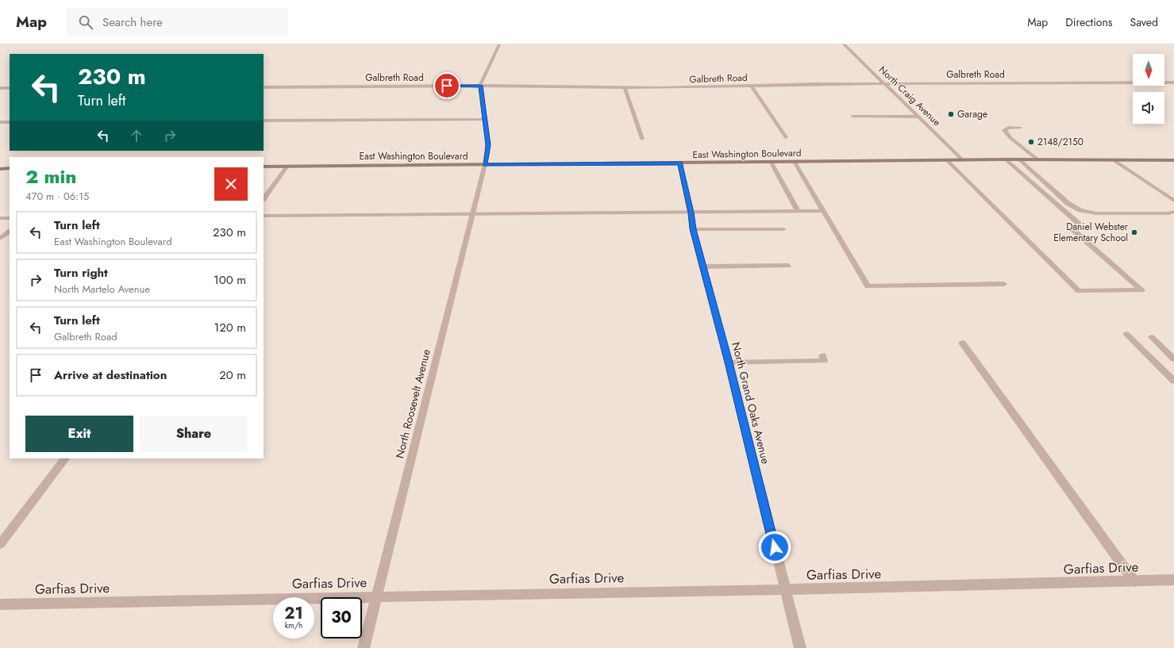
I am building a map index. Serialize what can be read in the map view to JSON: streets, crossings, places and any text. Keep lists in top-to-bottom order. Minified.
{"streets":{"main road":["East Washington Boulevard"],"street":["Galbreth Road","North Craig Avenue","North Grand Oaks Avenue","North Roosevelt Avenue","Garfias Drive"]},"crossings":[["Galbreth Road","North Craig Avenue"],["Galbreth Road","North Roosevelt Avenue"],["North Craig Avenue","East Washington Boulevard"],["East Washington Boulevard","North Grand Oaks Avenue"],["East Washington Boulevard","North Roosevelt Avenue"],["North Grand Oaks Avenue","Garfias Drive"],["North Roosevelt Avenue","Garfias Drive"]],"places":["Garage","2148/2150","Daniel Webster Elementary School"],"north":"bottom","page":{"header":"Map","search":"Search here","nav":["Map","Directions","Saved"],"turn":["230 m","Turn left"],"heading":["2 min","470 m · 06:15"],"list":[{"name":"Turn left","note":"East Washington Boulevard","value":"230 m"},{"name":"Turn right","note":"North Martelo Avenue","value":"100 m"},{"name":"Turn left","note":"Galbreth Road","value":"120 m"},{"name":"Arrive at destination","value":"20 m"}],"buttons":["Exit","Share"],"speed":"21 km/h","limit":"30"}}
